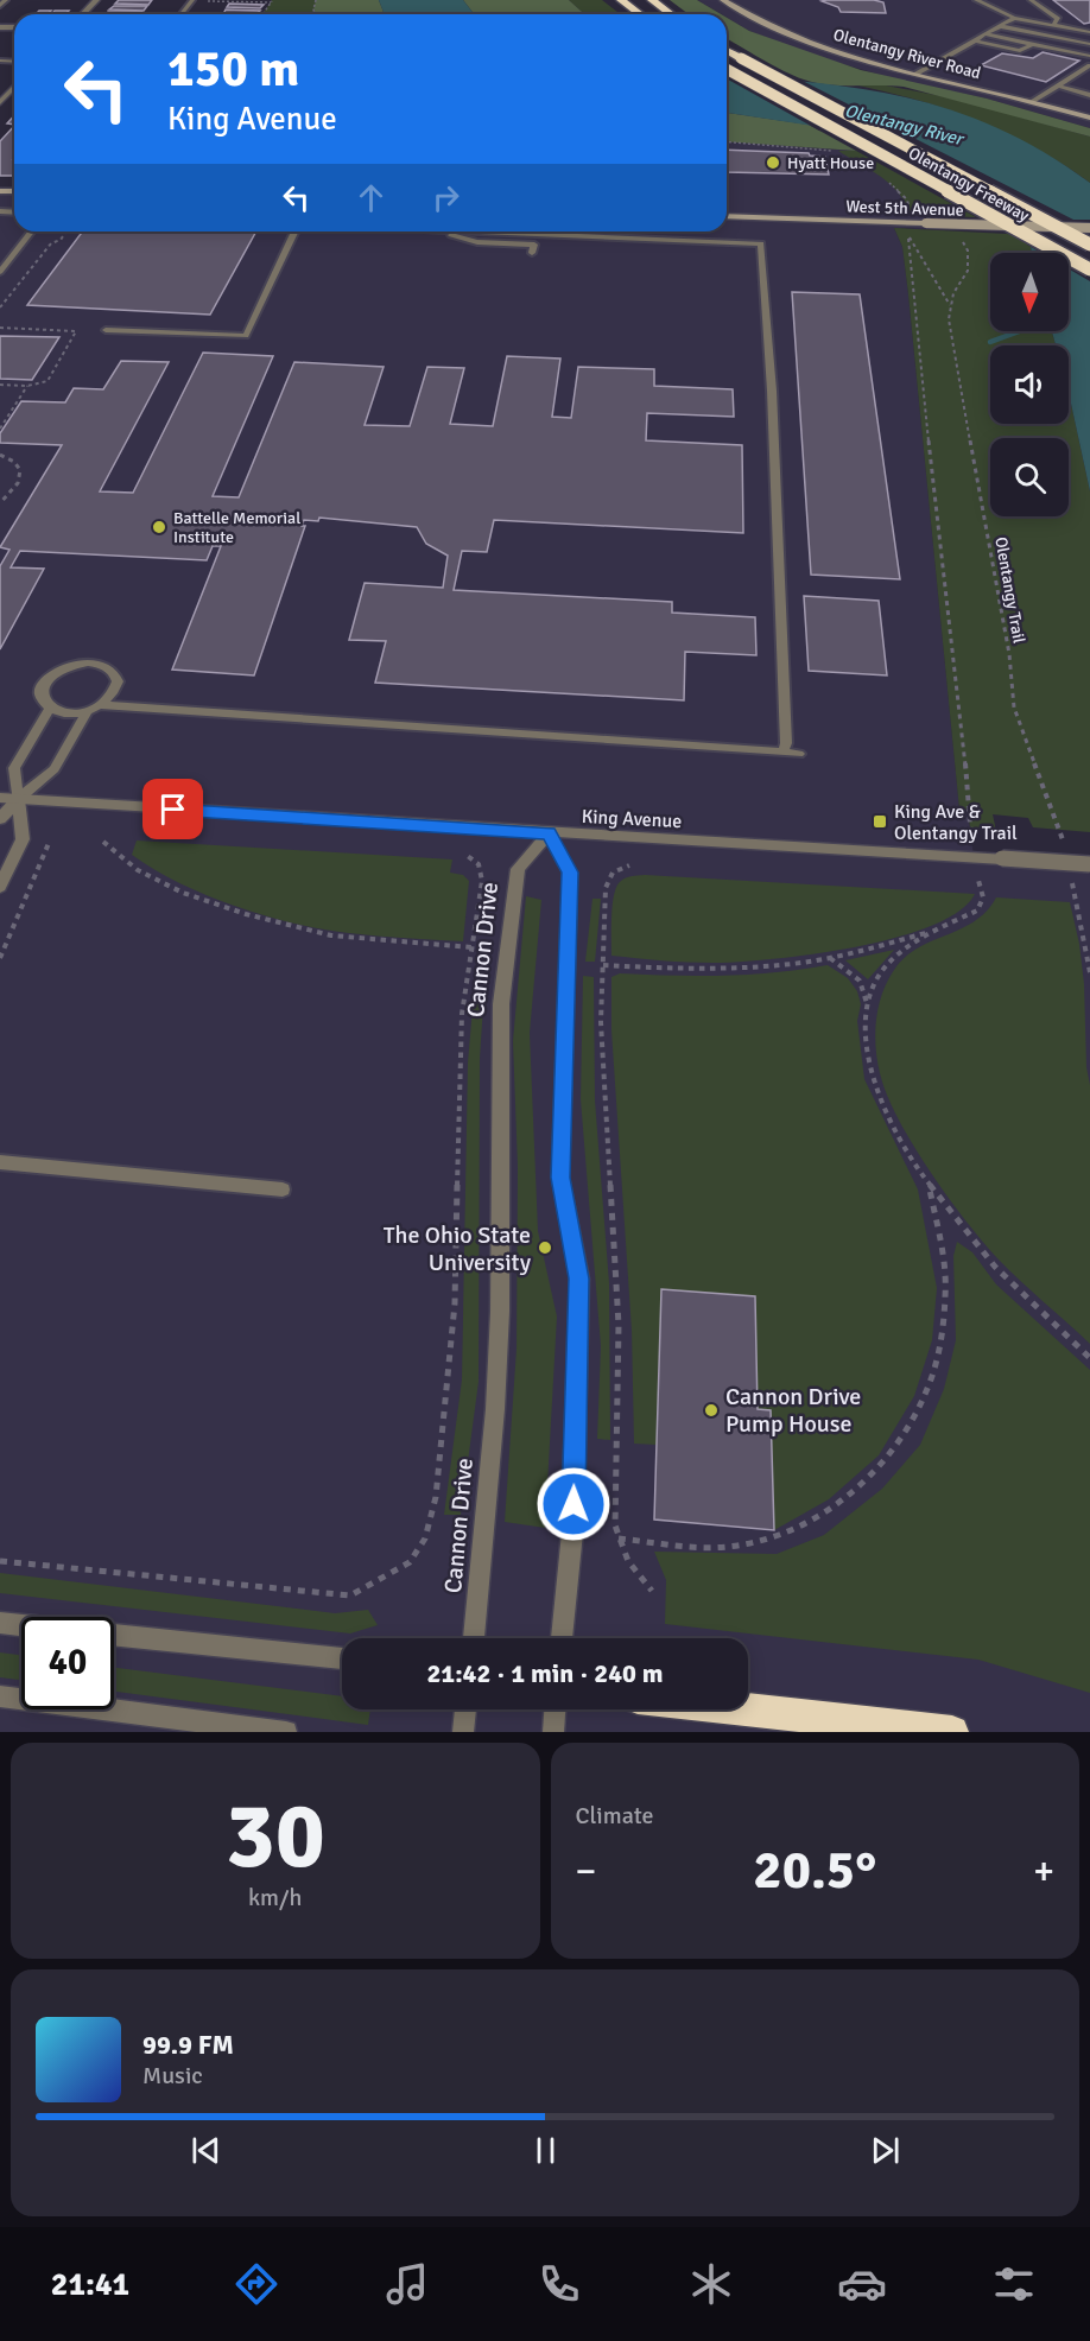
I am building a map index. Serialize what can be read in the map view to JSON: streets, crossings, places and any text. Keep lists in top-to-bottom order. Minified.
{"streets":{"highway":["Olentangy Freeway"],"main road":["Olentangy River Road","West 5th Avenue"],"street":["King Avenue","Cannon Drive"],"path":["Olentangy Trail"]},"crossings":[["King Avenue","Cannon Drive"]],"water":["Olentangy River"],"places":{"other":["Hyatt House","Battelle Memorial Institute","The Ohio State University","Cannon Drive Pump House"],"transit":["King Ave & Olentangy Trail"]},"north":"bottom","page":{"turn":["150 m","King Avenue"],"limit":"40","trip":"21:42 · 1 min · 240 m","tile":[["30","km/h"],"Climate"],"heat":["−","20.5°","+"],"song":["99.9 FM","Music"],"tabs":"21:41"}}
